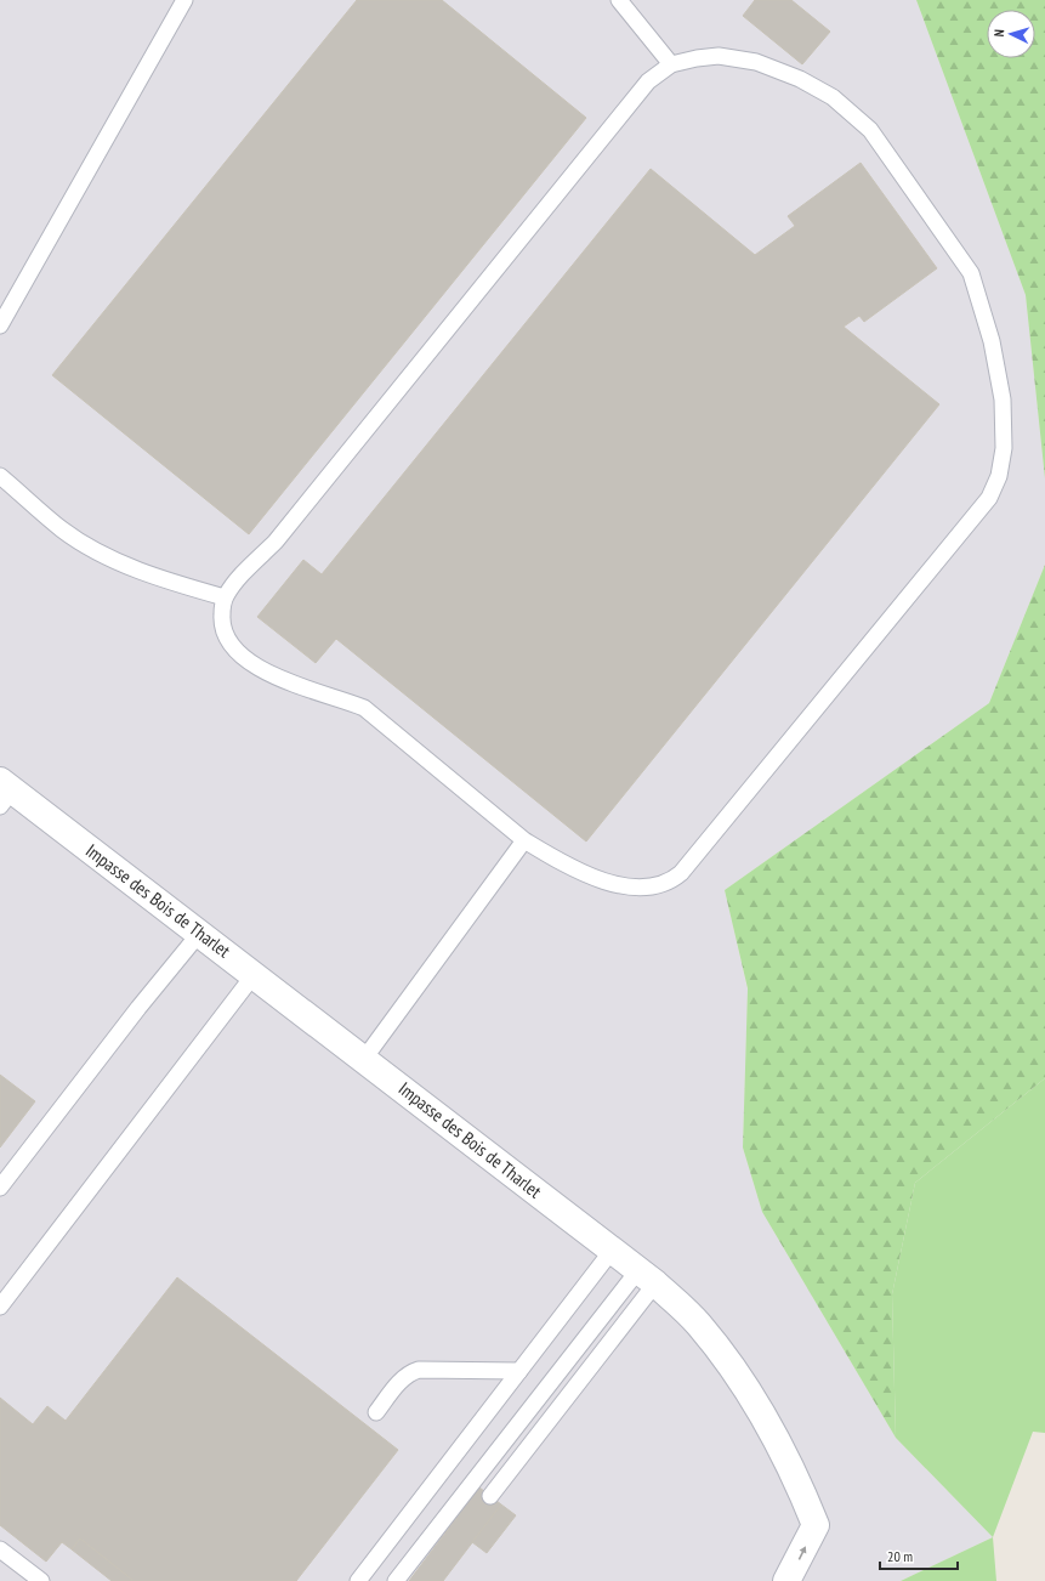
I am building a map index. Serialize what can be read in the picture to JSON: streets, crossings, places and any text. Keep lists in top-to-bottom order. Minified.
{"streets":{"street":["Impasse des Bois de Tharlet"]},"scale_bar":"20 m","north":"left"}
